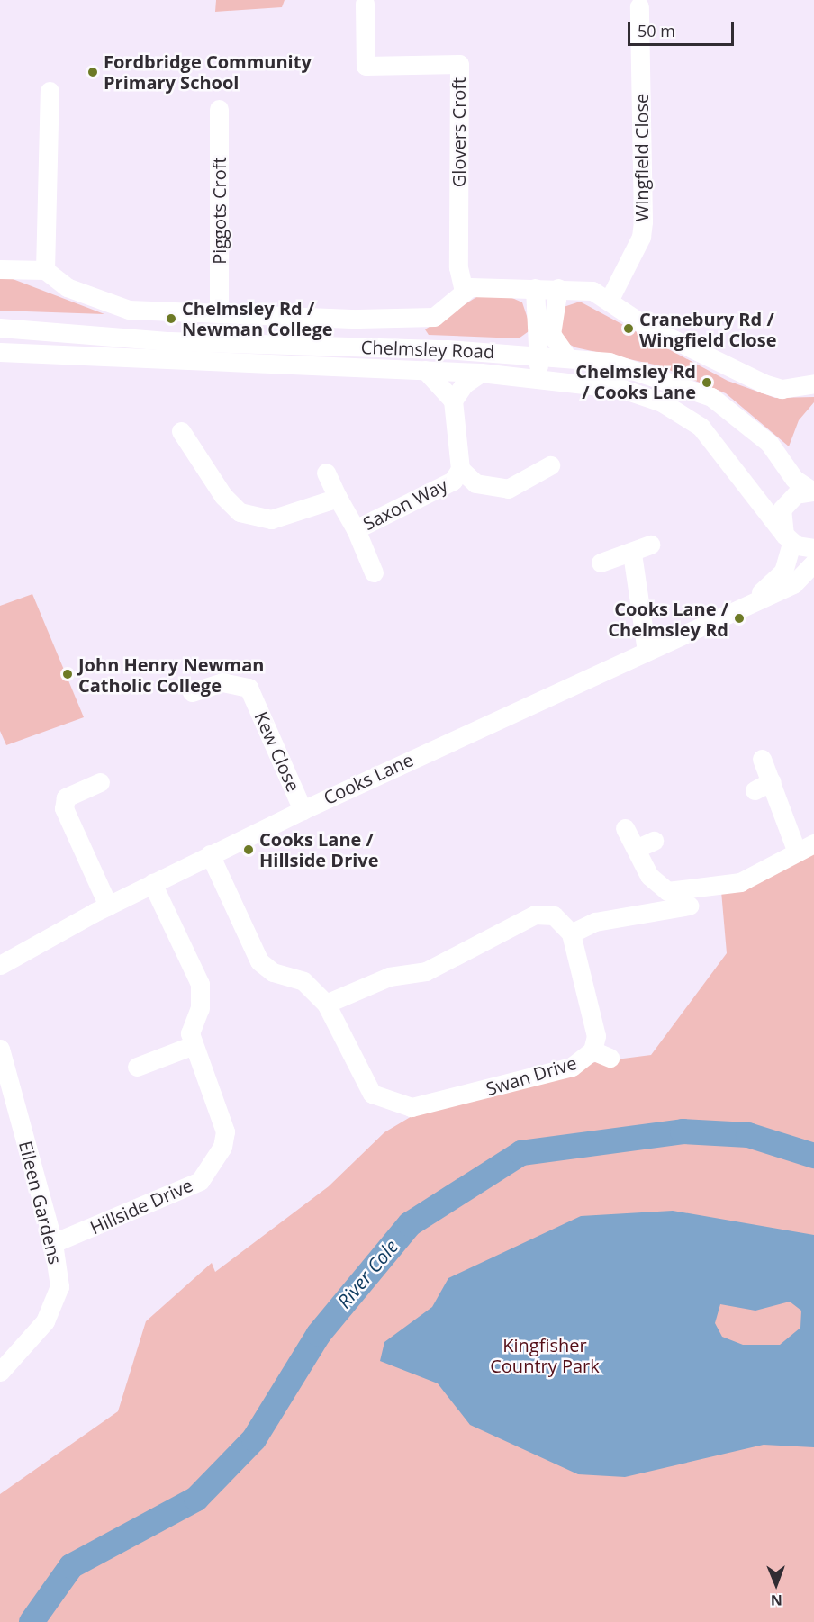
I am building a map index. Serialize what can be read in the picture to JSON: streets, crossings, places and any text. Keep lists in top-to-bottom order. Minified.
{"streets":{"street":["Glovers Croft","Wingfield Close","Piggots Croft","Chelmsley Road","Saxon Way","Kew Close","Cooks Lane","Swan Drive","Eileen Gardens","Hillside Drive"]},"crossings":[["Chelmsley Road","Cooks Lane"],["Kew Close","Cooks Lane"],["Cooks Lane","Swan Drive"],["Cooks Lane","Hillside Drive"],["Eileen Gardens","Hillside Drive"]],"water":["River Cole"],"parks":["Kingfisher Country Park"],"places":["Fordbridge Community Primary School","Chelmsley Rd / Newman College","Cranebury Rd / Wingfield Close","Chelmsley Rd / Cooks Lane","Cooks Lane / Chelmsley Rd","John Henry Newman Catholic College","Cooks Lane / Hillside Drive"],"scale_bar":"50 m","north":"bottom"}
